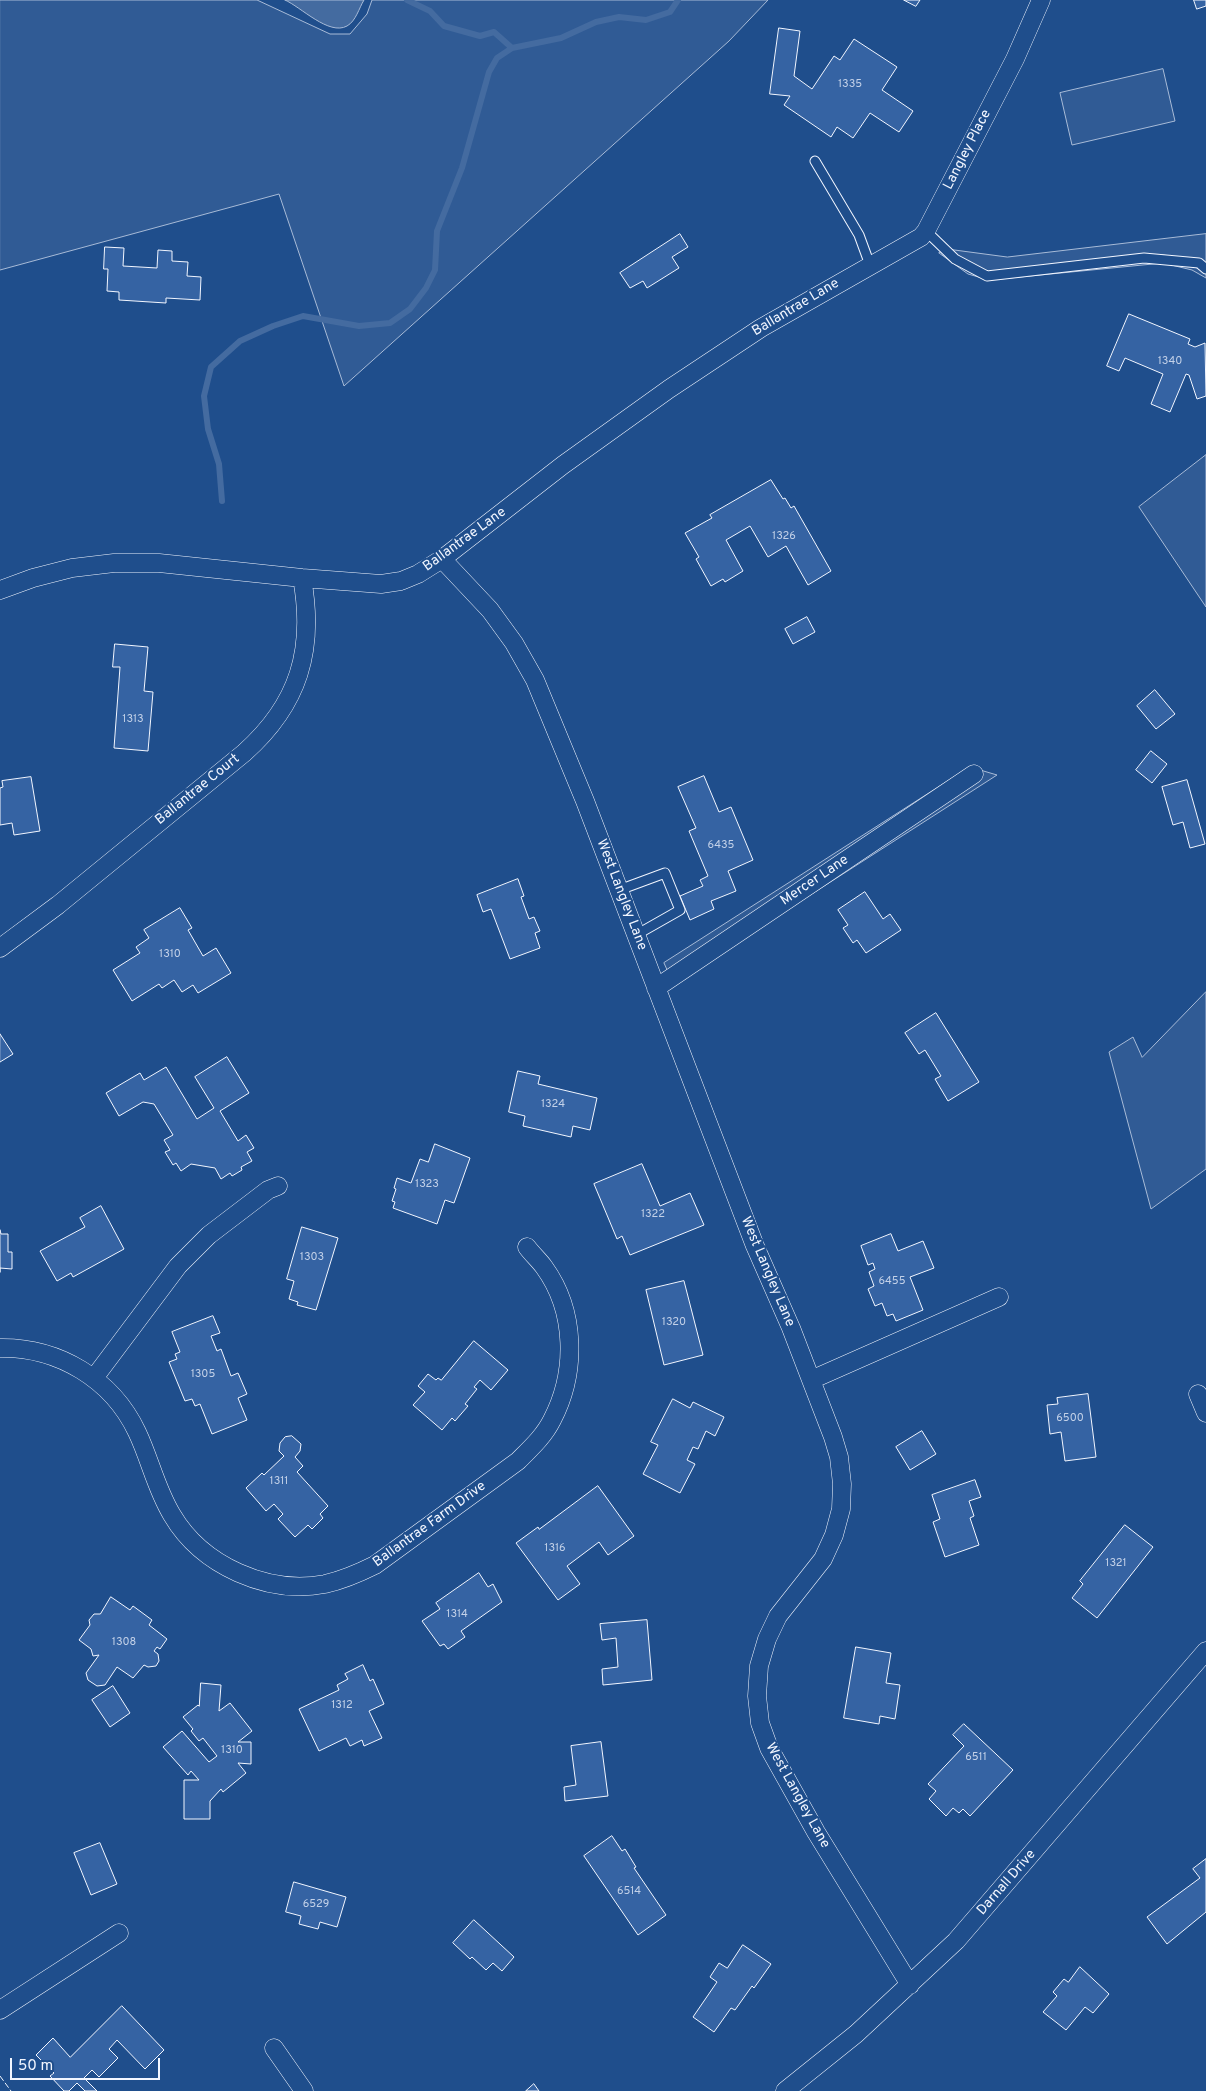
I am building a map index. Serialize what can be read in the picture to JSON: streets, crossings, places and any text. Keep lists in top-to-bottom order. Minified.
{"streets":{"street":["Langley Place","Ballantrae Lane","Ballantrae Court","Mercer Lane","West Langley Lane","Ballantrae Farm Drive","Darnall Drive"]},"crossings":[["Langley Place","Ballantrae Lane"],["Ballantrae Lane","Ballantrae Court"],["Ballantrae Lane","West Langley Lane"],["Mercer Lane","West Langley Lane"],["West Langley Lane","Darnall Drive"]],"house_numbers":["1335","1340","1326","1313","6435","1310","1324","1323","1322","1303","6455","1320","1305","6500","1311","1316","1321","1314","1308","1312","1310","6511","6514","6529"],"scale_bar":"50 m"}
